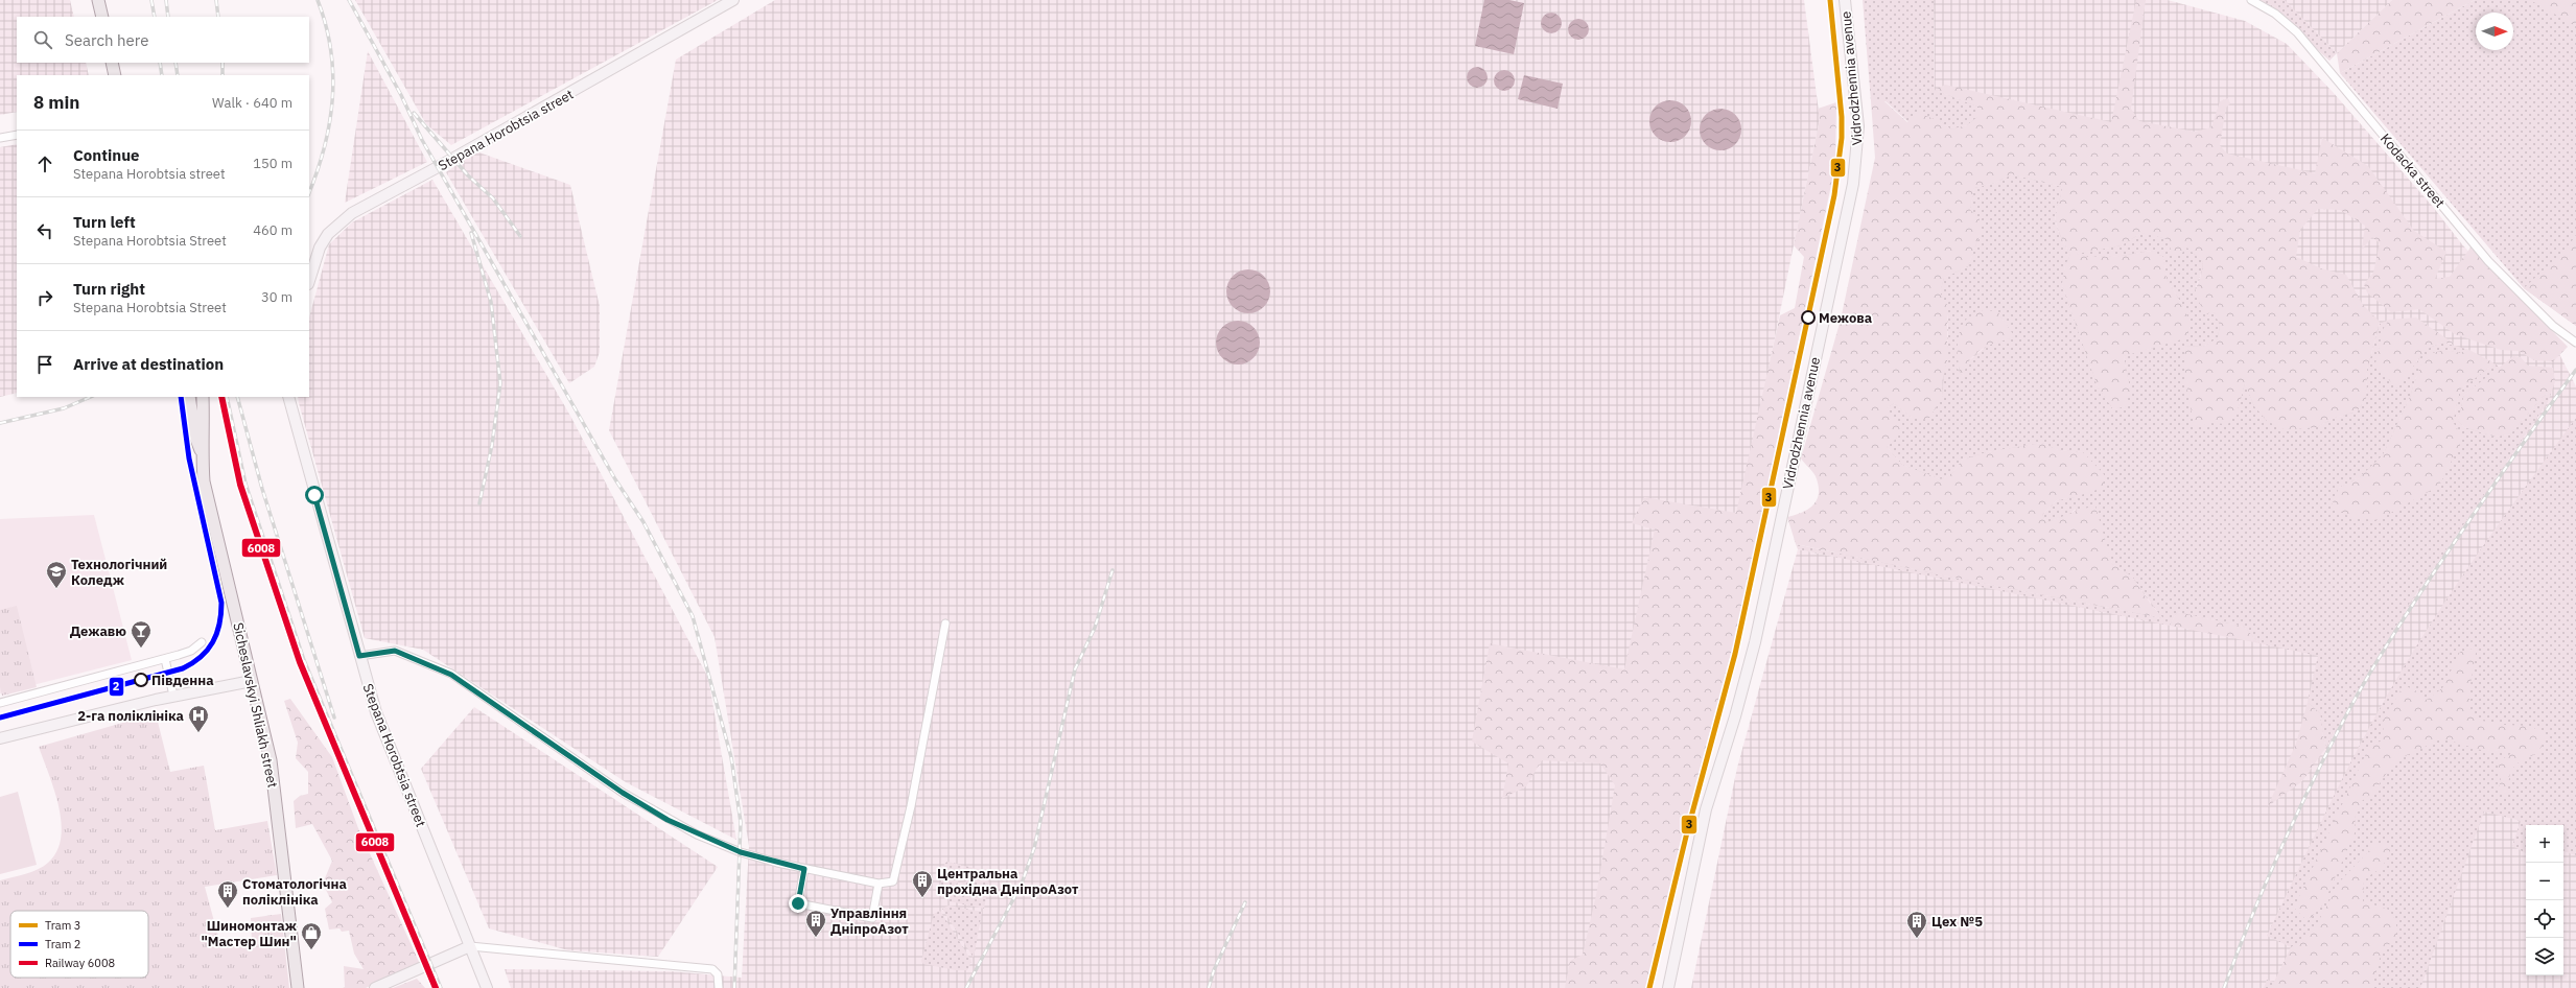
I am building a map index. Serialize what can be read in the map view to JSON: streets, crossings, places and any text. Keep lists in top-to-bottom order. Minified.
{"streets":{"main road":["Sicheslavskyi Shliakh street"],"street":["Vidrodzhennia avenue","Stepana Horobtsia street","Kodacka street"]},"places":{"other":["Межова","Південна"],"school or university":["Технологічний Коледж"],"bar":["Дежавю"],"hospital":["2-га поліклініка"],"building":["Центральна прохідна ДніпроАзот","Стоматологічна поліклініка","Управління ДніпроАзот","Цех №5"],"shop":["Шиномонтаж \"Мастер Шин\""]},"lines":["tram line 3","tram line 2","rail line 6008"],"legend":["Tram 3","Tram 2","Railway 6008"],"north":"right","page":{"search":"Search here","heading":["8 min","Walk · 640 m"],"list":[["Continue","Stepana Horobtsia street","150 m"],["Turn left","Stepana Horobtsia Street","460 m"],["Turn right","Stepana Horobtsia Street","30 m"],"Arrive at destination"],"map_buttons":["+","−"]}}
